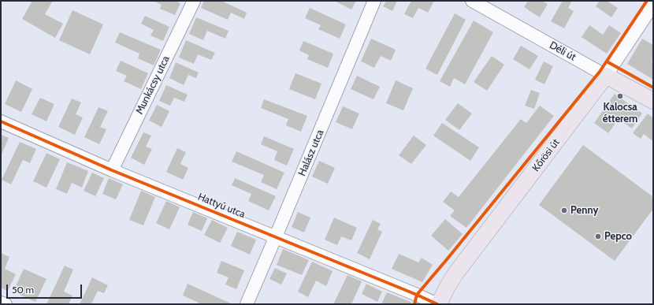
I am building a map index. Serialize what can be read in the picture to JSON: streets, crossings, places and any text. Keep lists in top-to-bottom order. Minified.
{"streets":{"main road":["Déli út","Kőrösi út"],"street":["Munkácsy utca","Halász utca","Hattyú utca"]},"crossings":[["Déli út","Kőrösi út"],["Munkácsy utca","Hattyú utca"],["Halász utca","Hattyú utca"],["Kőrösi út","Hattyú utca"]],"places":["Kalocsa étterem","Penny","Pepco"],"scale_bar":"50 m"}
